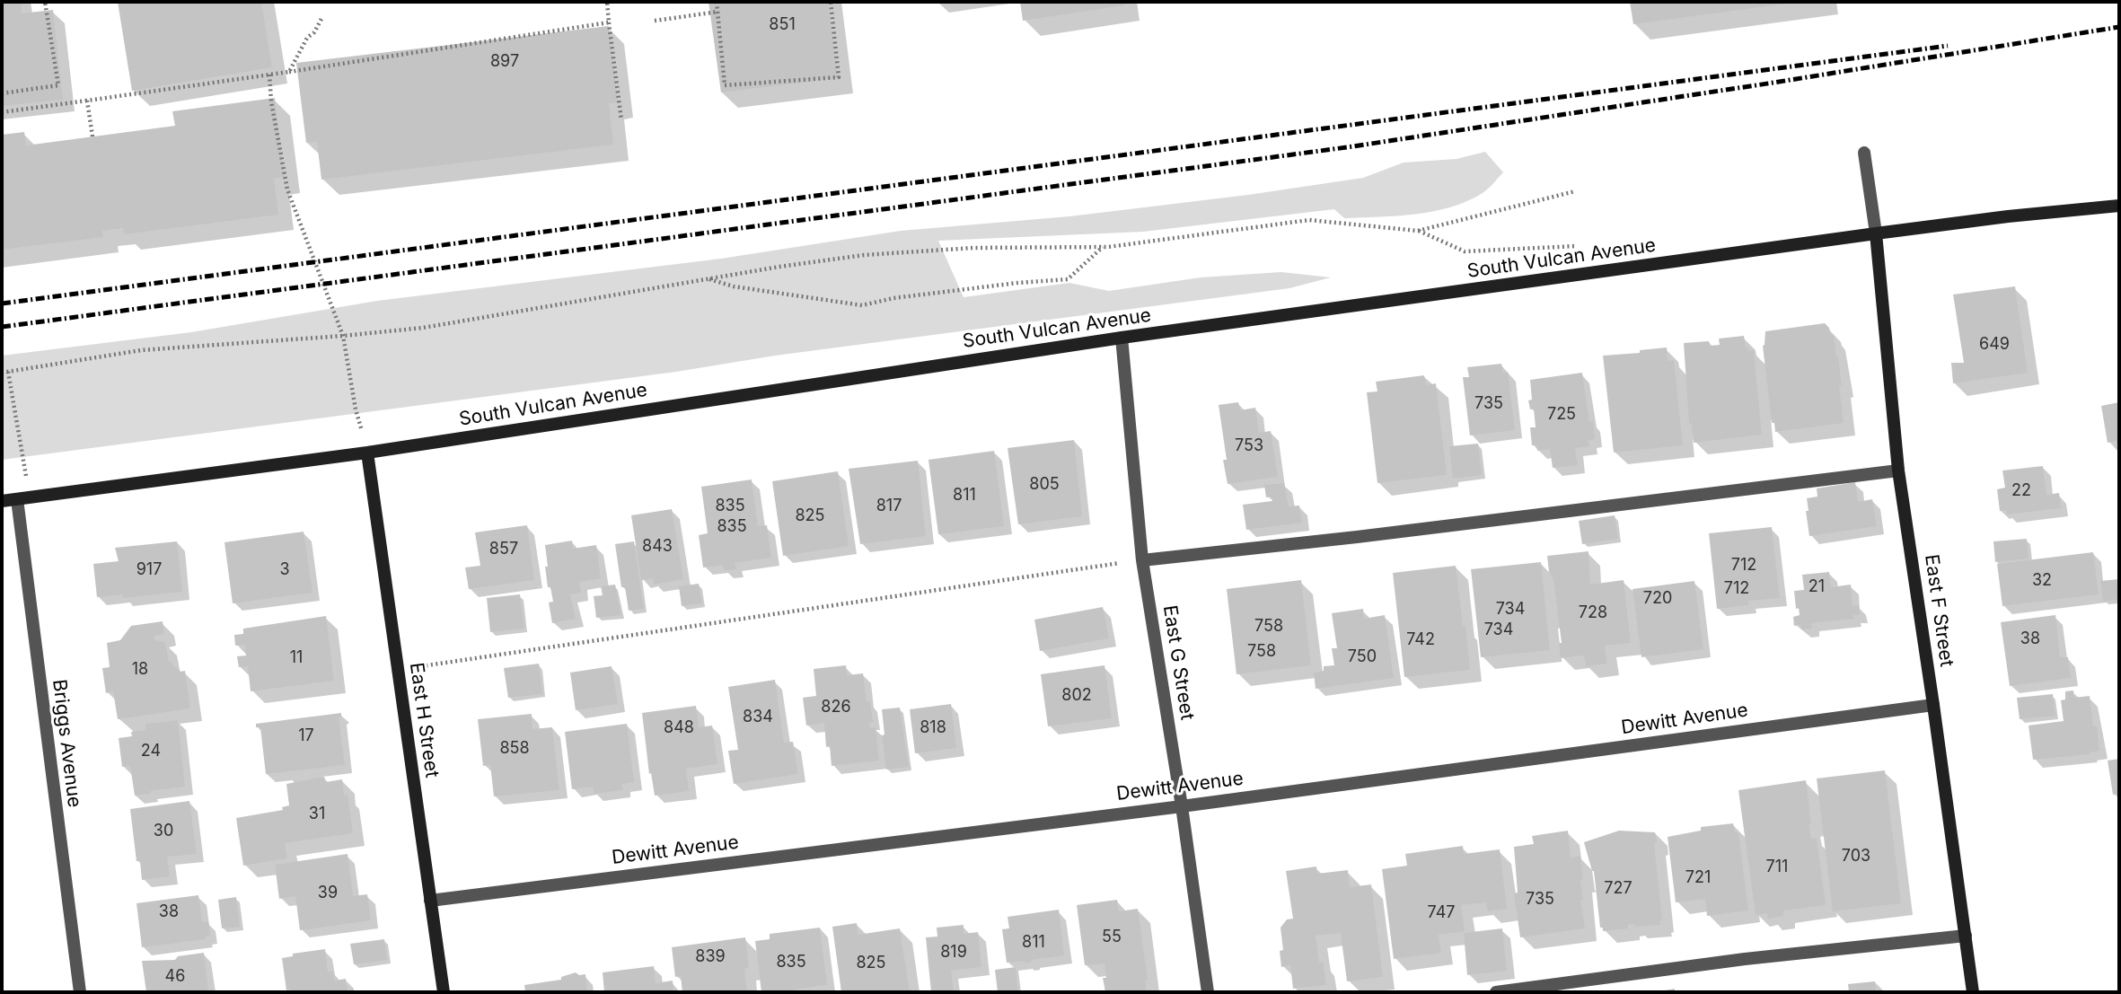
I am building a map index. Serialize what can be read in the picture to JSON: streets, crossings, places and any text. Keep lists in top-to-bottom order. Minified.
{"streets":{"main road":["South Vulcan Avenue","East F Street","East H Street"],"street":["East G Street","Dewitt Avenue","Briggs Avenue"]},"crossings":[["South Vulcan Avenue","East F Street"],["South Vulcan Avenue","East G Street"],["South Vulcan Avenue","East H Street"],["South Vulcan Avenue","Briggs Avenue"],["East F Street","Dewitt Avenue"],["East G Street","Dewitt Avenue"],["Dewitt Avenue","East H Street"]],"house_numbers":["851","897","649","735","725","753","805","22","811","835","817","825","835","843","857","712","917","3","32","21","712","720","734","728","758","734","38","742","758","750","11","18","802","826","834","848","818","17","858","24","31","30","703","711","721","727","39","735","38","747","55","811","819","839","835","825","46"]}
